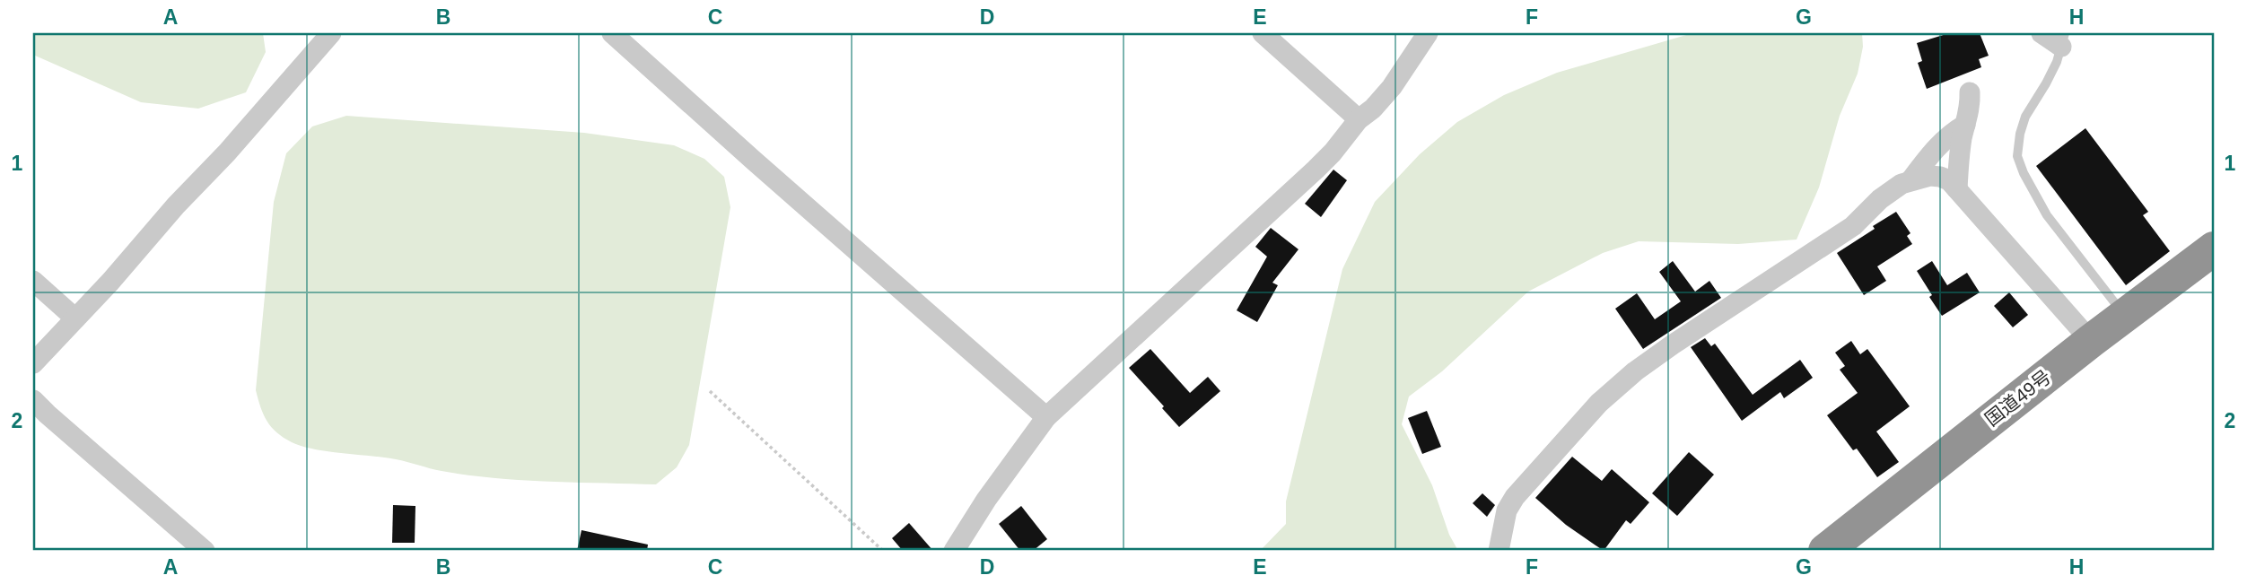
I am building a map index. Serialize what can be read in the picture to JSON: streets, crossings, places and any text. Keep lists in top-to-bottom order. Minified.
{"streets":{"highway":["国道49号"]},"grid":{"columns":["A","B","C","D","E","F","G","H"],"rows":["1","2"]}}
